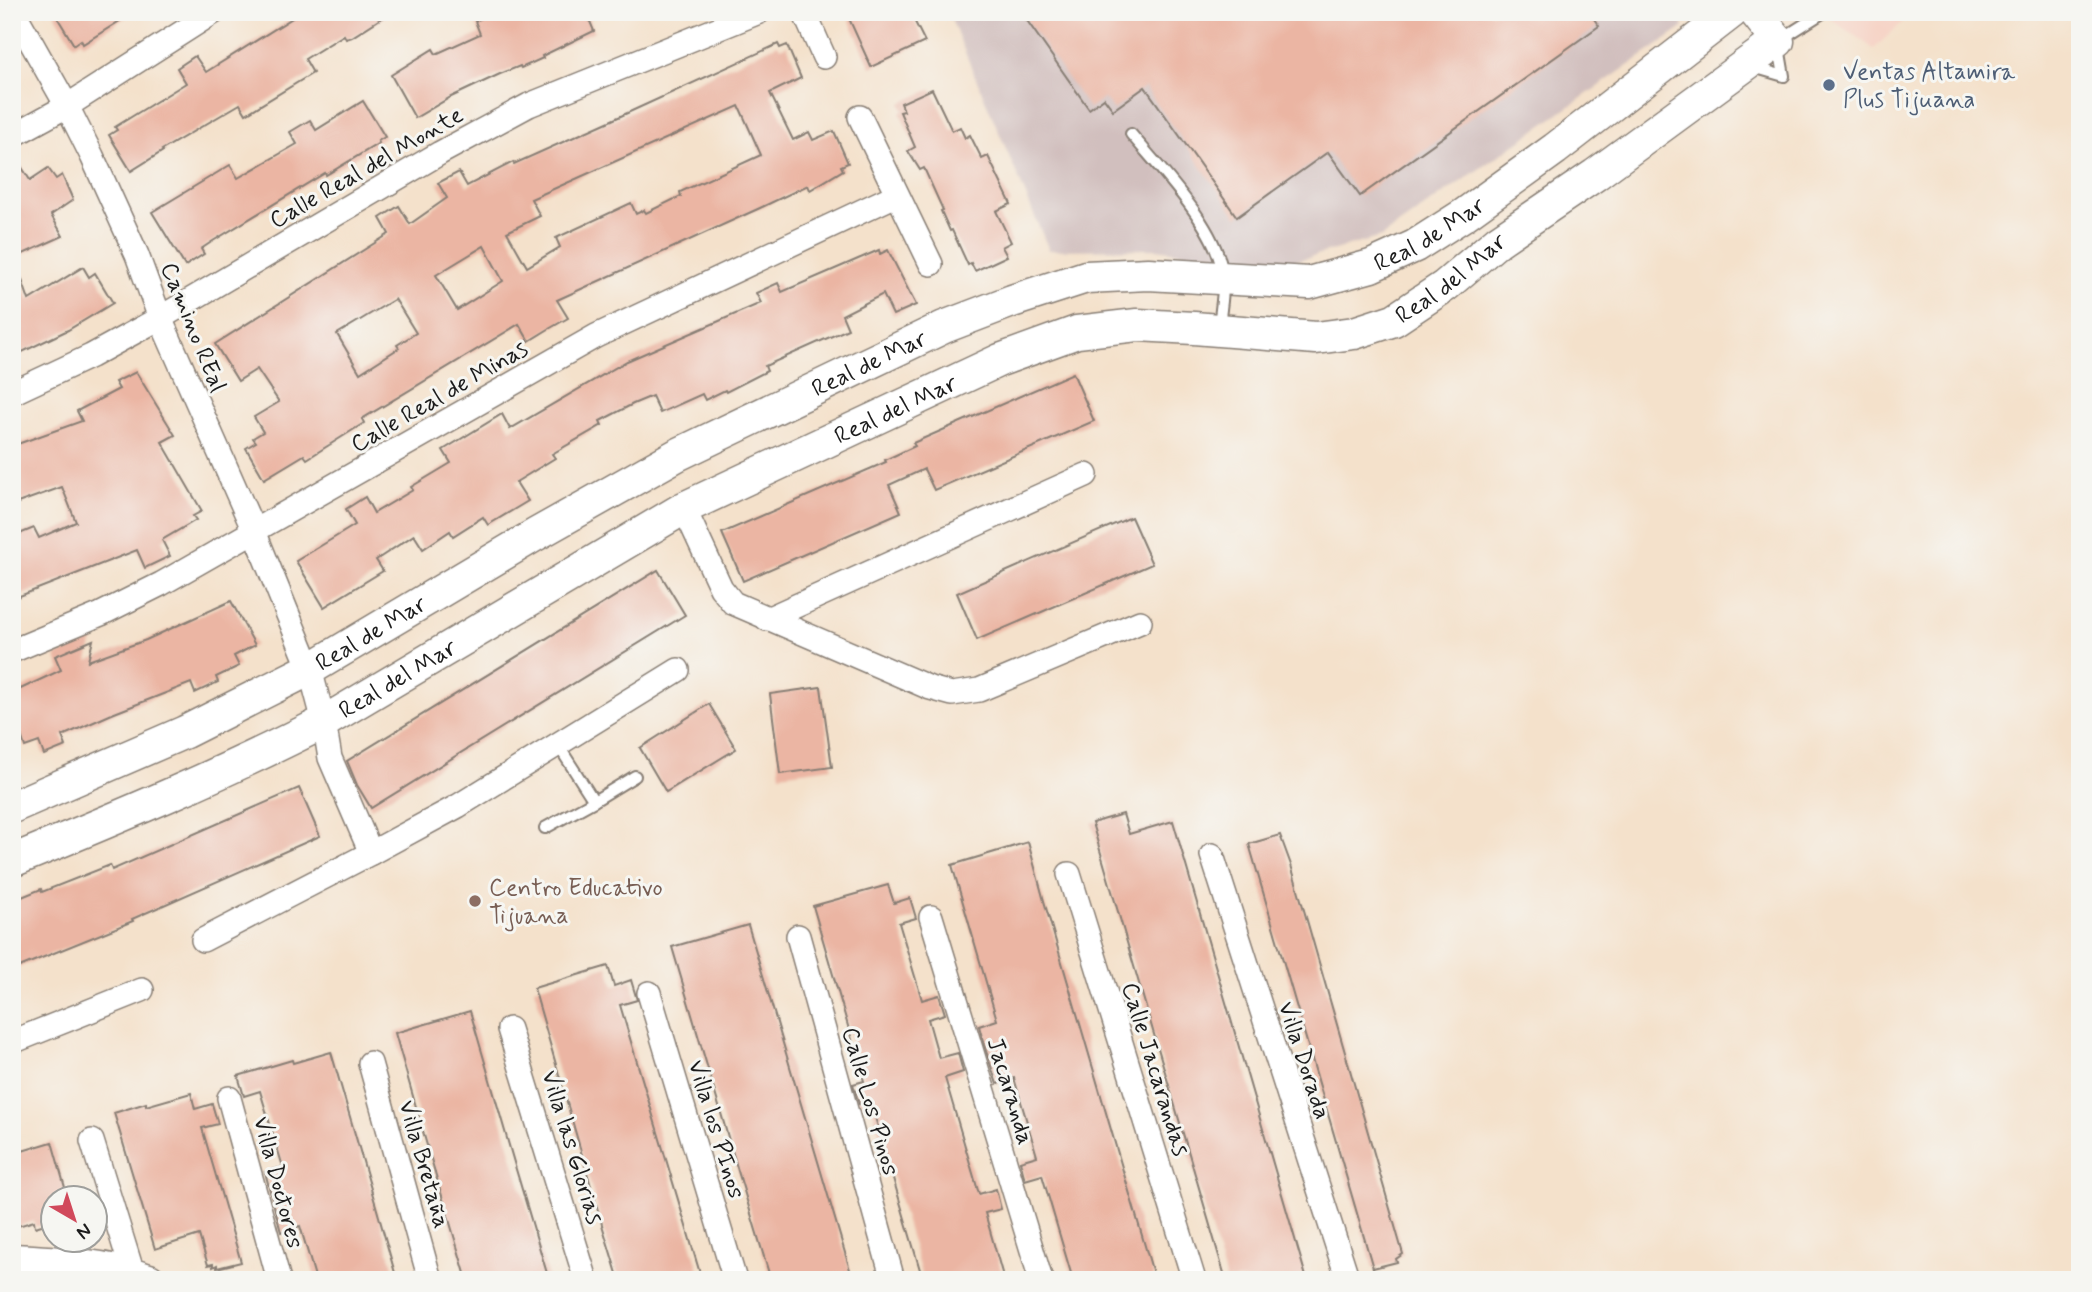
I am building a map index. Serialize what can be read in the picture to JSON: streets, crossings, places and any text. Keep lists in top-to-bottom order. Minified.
{"streets":{"street":["Calle Real del Monte","Real de Mar","Real del Mar","Camino REal","Calle Real de Minas","Villa Dorada","Calle Jacarandas","Jacaranda","Calle Los Pinos","Villa los PInos","Villa las Glorias","Villa Bretaña","Villa Doctores"]},"crossings":[["Calle Real del Monte","Camino REal"],["Real de Mar","Camino REal"],["Real del Mar","Camino REal"],["Camino REal","Calle Real de Minas"]],"places":["Ventas Altamira Plus Tijuana","Centro Educativo Tijuana"],"north":"bottom right"}
